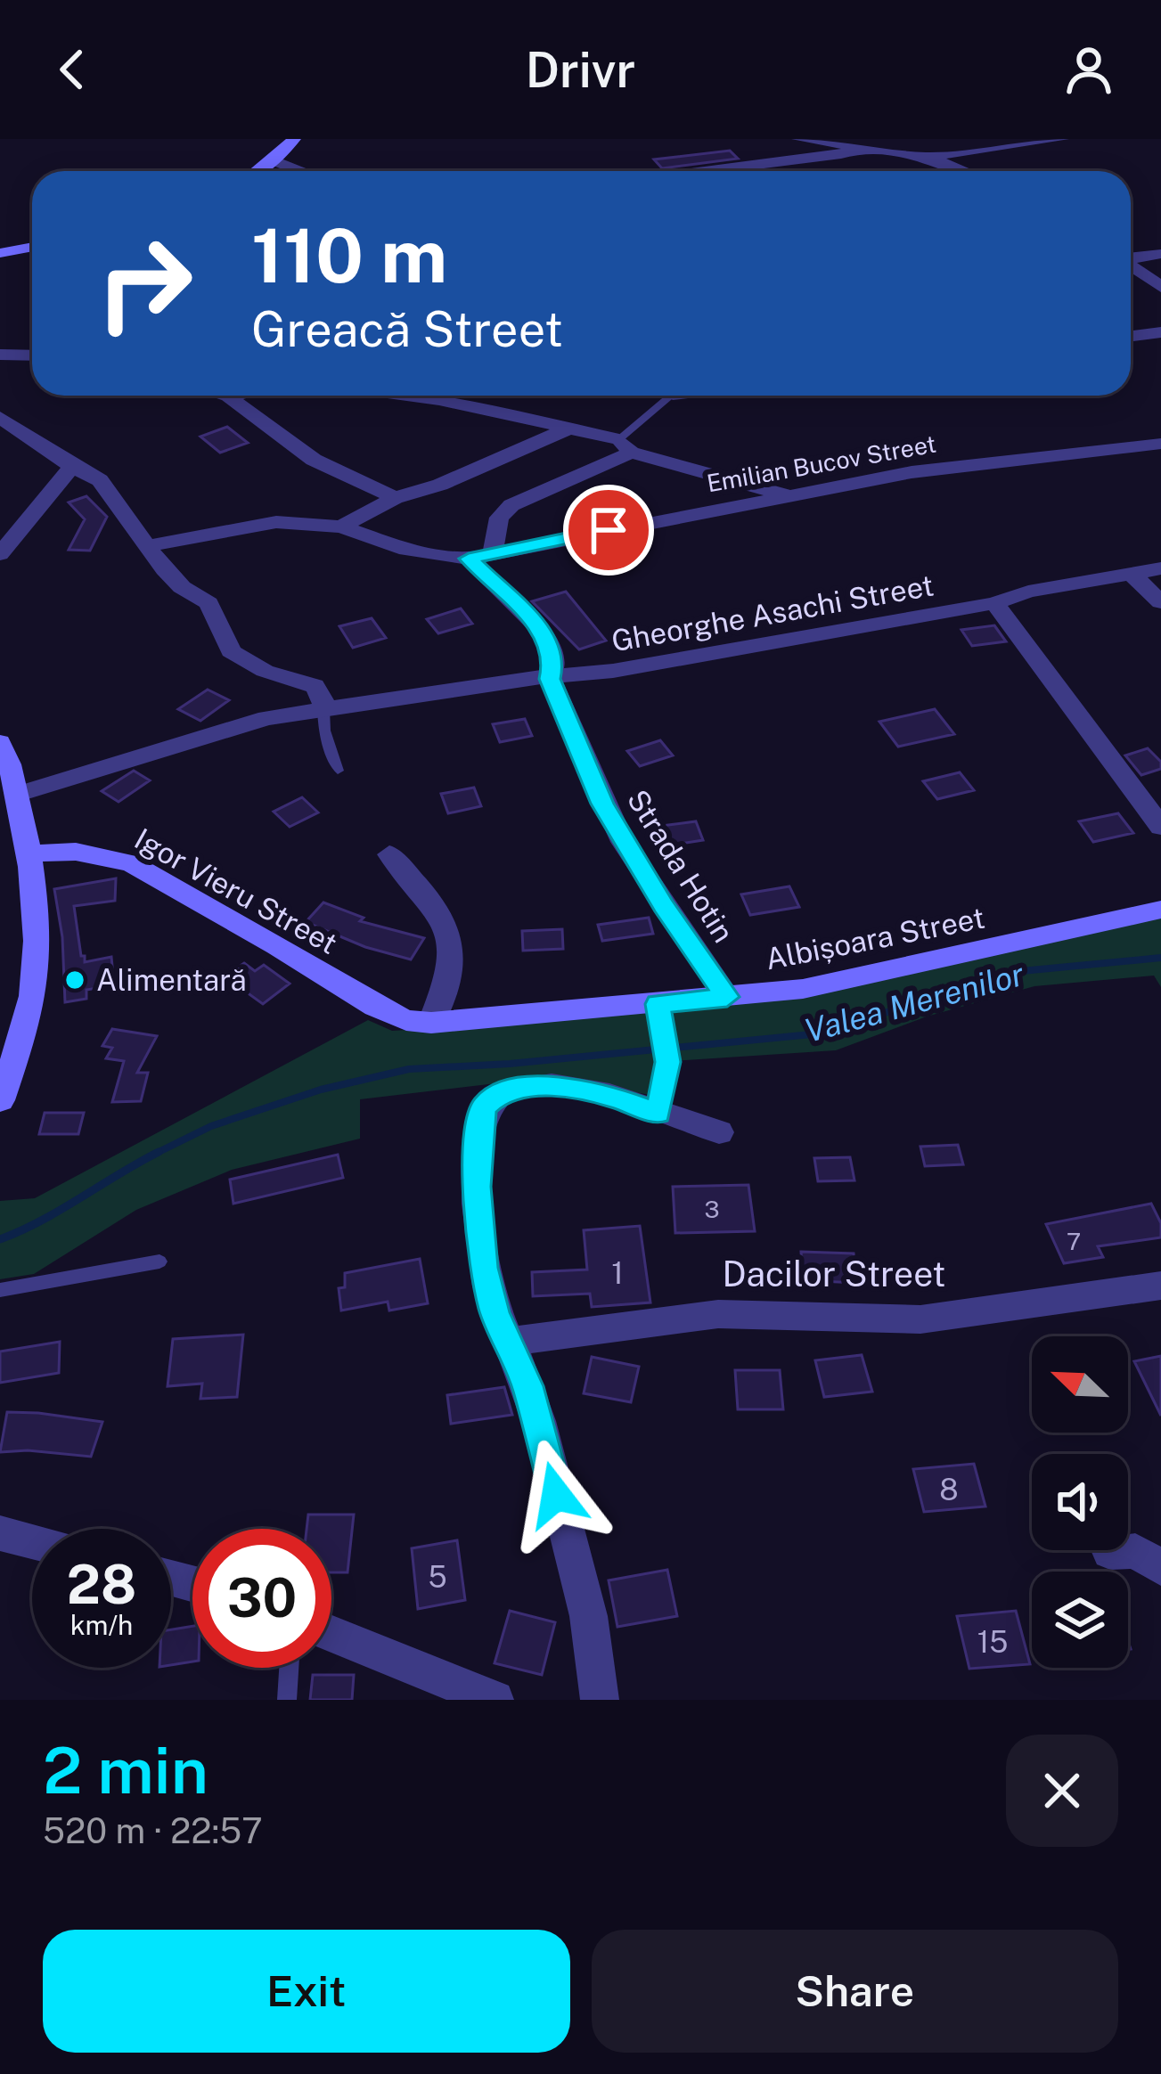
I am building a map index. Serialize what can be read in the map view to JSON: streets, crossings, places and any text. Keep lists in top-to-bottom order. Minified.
{"streets":{"street":["Emilian Bucov Street","Gheorghe Asachi Street","Strada Hotin","Igor Vieru Street","Albișoara Street","Dacilor Street"]},"crossings":[["Emilian Bucov Street","Strada Hotin"],["Gheorghe Asachi Street","Strada Hotin"],["Strada Hotin","Albișoara Street"],["Igor Vieru Street","Albișoara Street"]],"water":["Valea Merenilor"],"places":["Alimentară"],"house_numbers":["3","7","1","8","5","15"],"north":"top left","page":{"header":"Drivr","turn":["110 m","Greacă Street"],"speed":"28 km/h","limit":"30","heading":["2 min","520 m · 22:57"],"buttons":["Exit","Share"]}}
